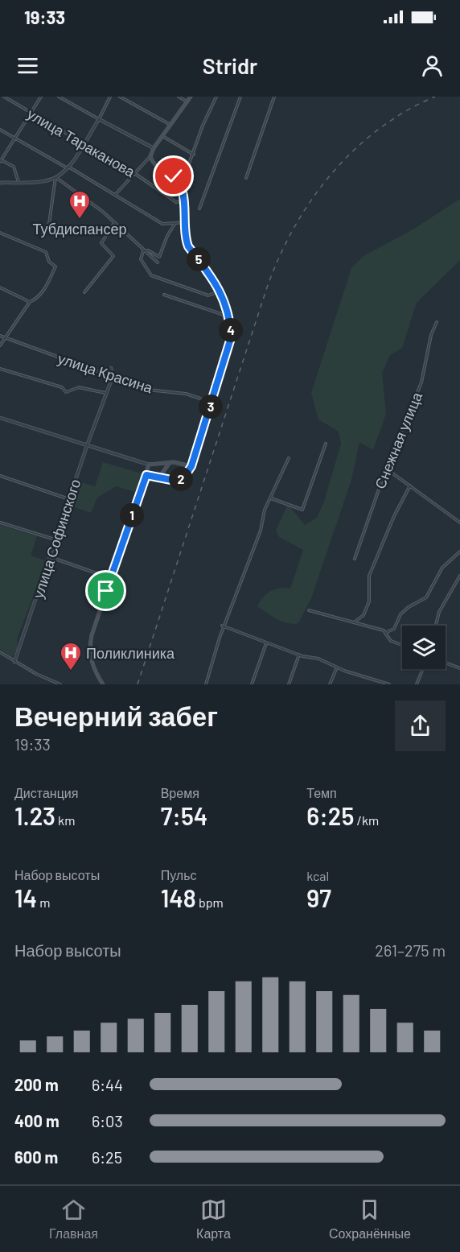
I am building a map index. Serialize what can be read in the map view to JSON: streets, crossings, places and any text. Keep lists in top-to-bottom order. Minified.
{"streets":{"street":["улица Тараканова","улица Красина","Снежная улица","улица Софинского"]},"crossings":[["улица Красина","улица Софинского"]],"places":{"hospital":["Тубдиспансер","Поликлиника"]},"page":{"status":"19:33","header":"Stridr","pins":["5","4","3","2","1"],"heading":["Вечерний забег","19:33"],"stats":[["Дистанция","1.23 km"],["Время","7:54"],["Темп","6:25 /km"],["Набор высоты","14 m"],["Пульс","148 bpm"],["kcal","97"]],"chart":["Набор высоты","261–275 m"],"list":[{"name":"200 m","note":"6:44"},{"name":"400 m","note":"6:03"},{"name":"600 m","note":"6:25"}],"tabs":["Главная","Карта","Сохранённые"]}}
